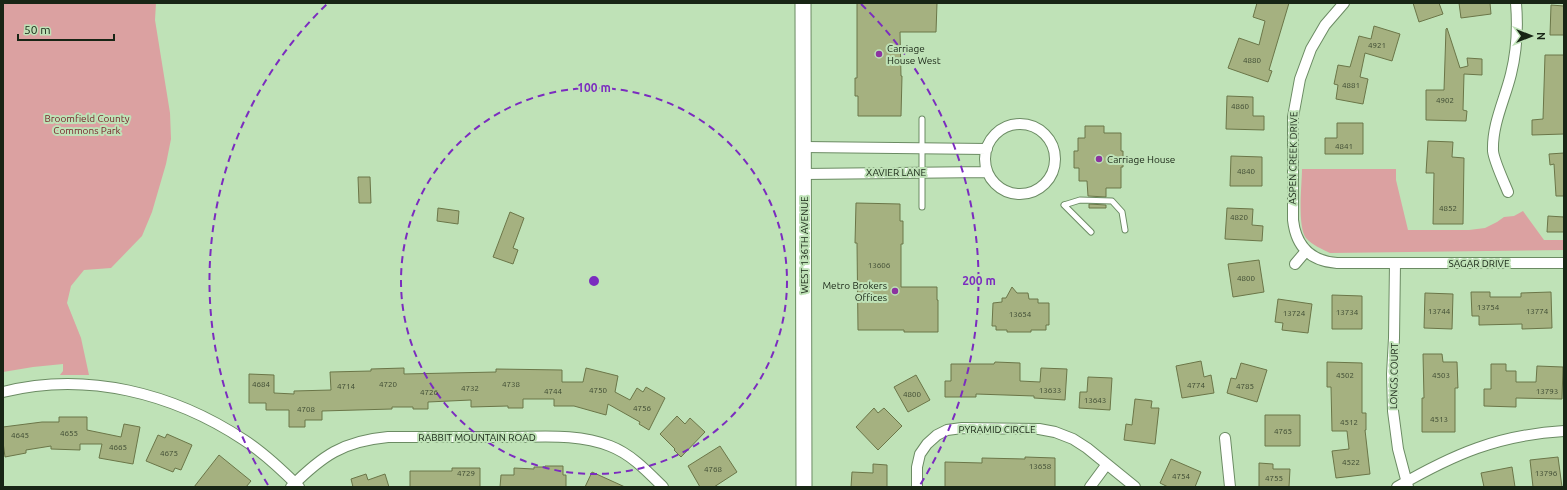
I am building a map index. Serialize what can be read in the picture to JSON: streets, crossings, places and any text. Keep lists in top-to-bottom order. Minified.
{"streets":{"main road":["WEST 136TH AVENUE"],"street":["ASPEN CREEK DRIVE","XAVIER LANE","SAGAR DRIVE","LONGS COURT","PYRAMID CIRCLE","RABBIT MOUNTAIN ROAD"]},"crossings":[["ASPEN CREEK DRIVE","SAGAR DRIVE"],["ASPEN CREEK DRIVE","LONGS COURT"],["XAVIER LANE","WEST 136TH AVENUE"],["SAGAR DRIVE","LONGS COURT"]],"parks":["Broomfield County Commons Park"],"places":["Carriage House West","Carriage House","Metro Brokers Offices"],"house_numbers":["4921","4880","4881","4902","4860","4841","4840","4852","4820","13606","4800","13754","13744","13774","13734","13724","13654","4502","4503","4684","4720","4738","4774","4714","4785","4732","4750","13633","4744","13793","4726","4800","13643","4756","4708","4513","4512","4765","4655","4645","4665","4675","4522","13658","4768","4729","13796","4754","4755"],"scale_bar":"50 m","north":"right","rings":["100 m","200 m"]}
